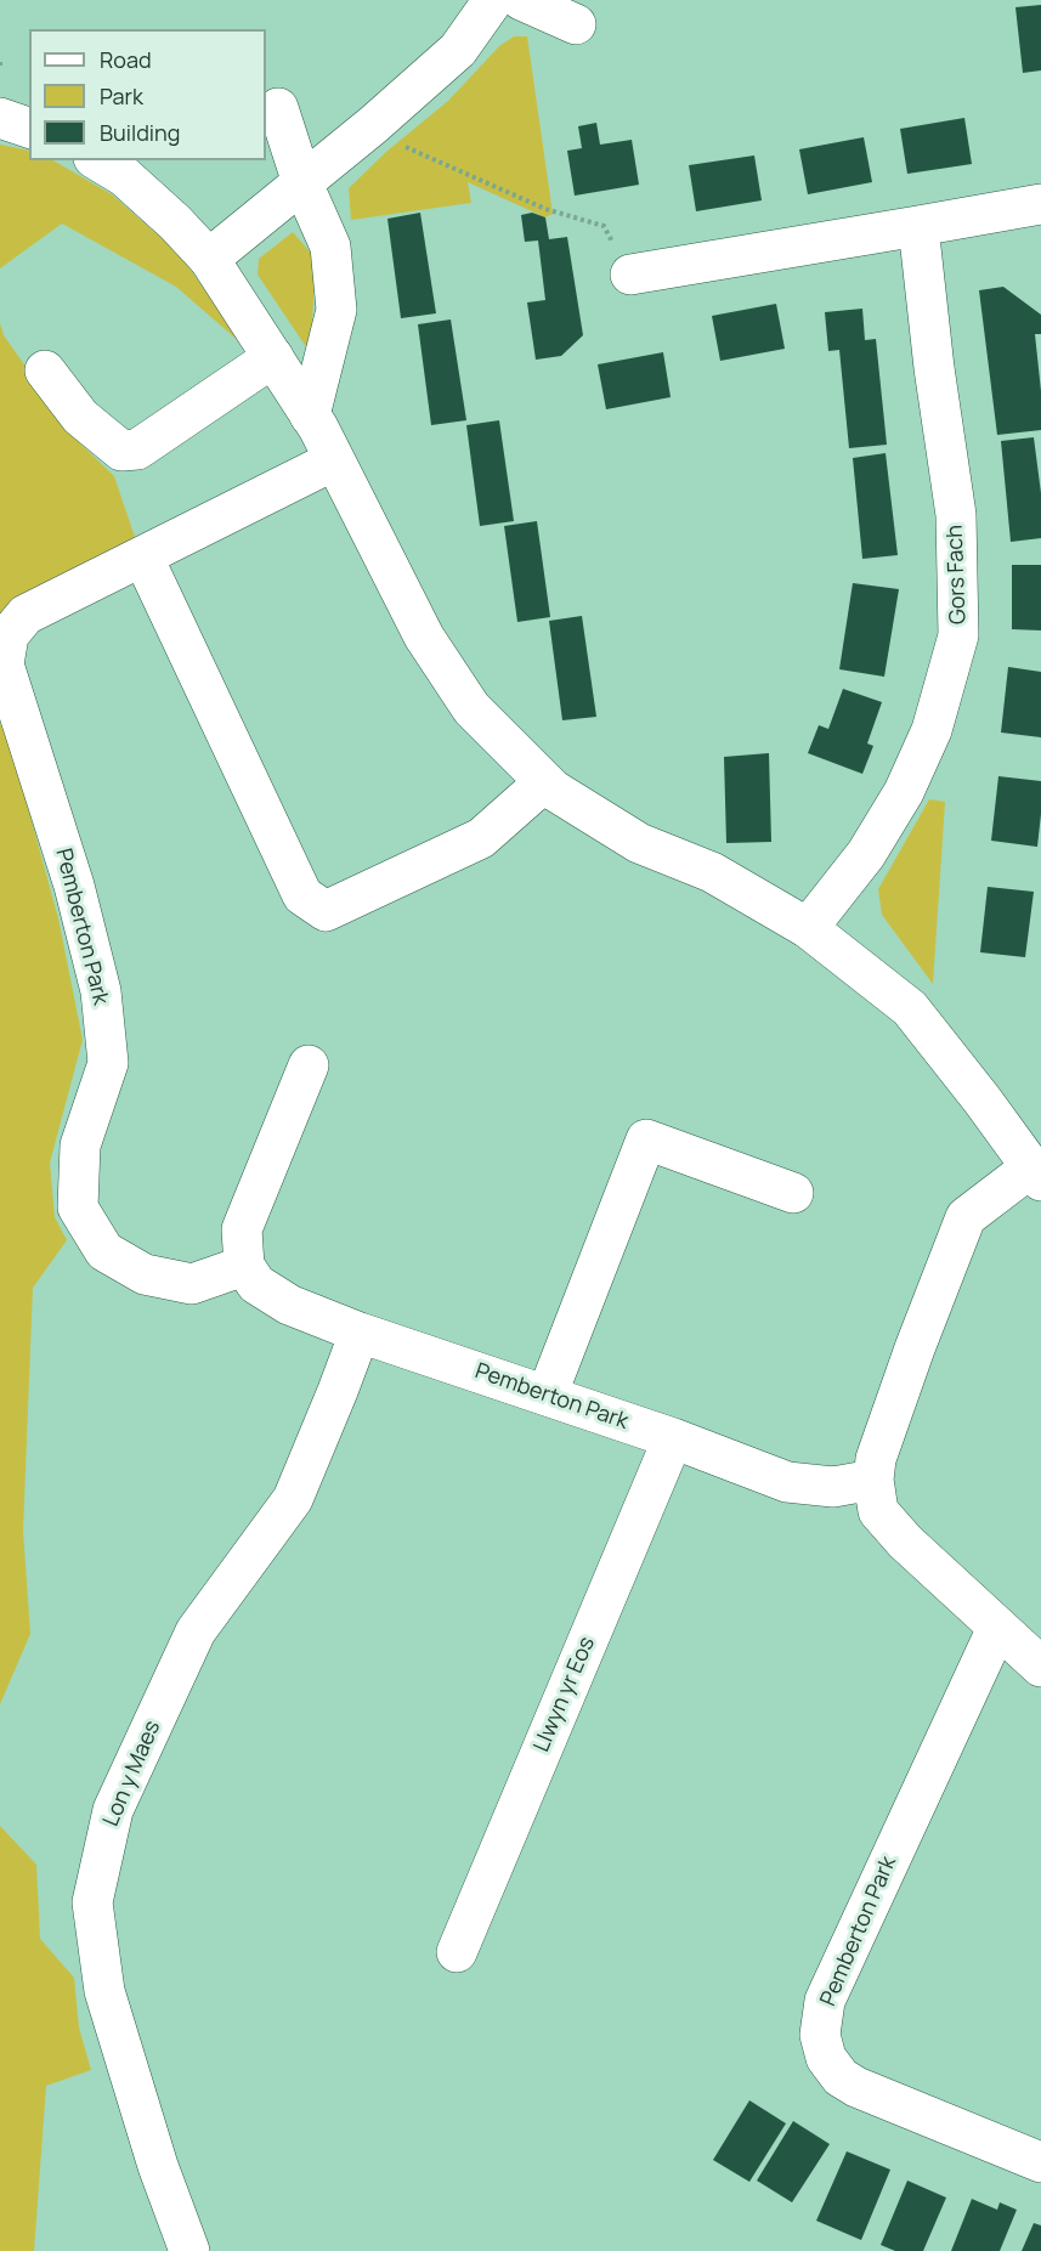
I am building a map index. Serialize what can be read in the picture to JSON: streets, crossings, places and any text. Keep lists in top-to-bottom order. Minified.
{"streets":{"street":["Gors Fach","Pemberton Park","Llwyn yr Eos","Lon y Maes"]},"crossings":[["Pemberton Park","Llwyn yr Eos"],["Pemberton Park","Lon y Maes"]],"legend":["Road","Park","Building"]}
